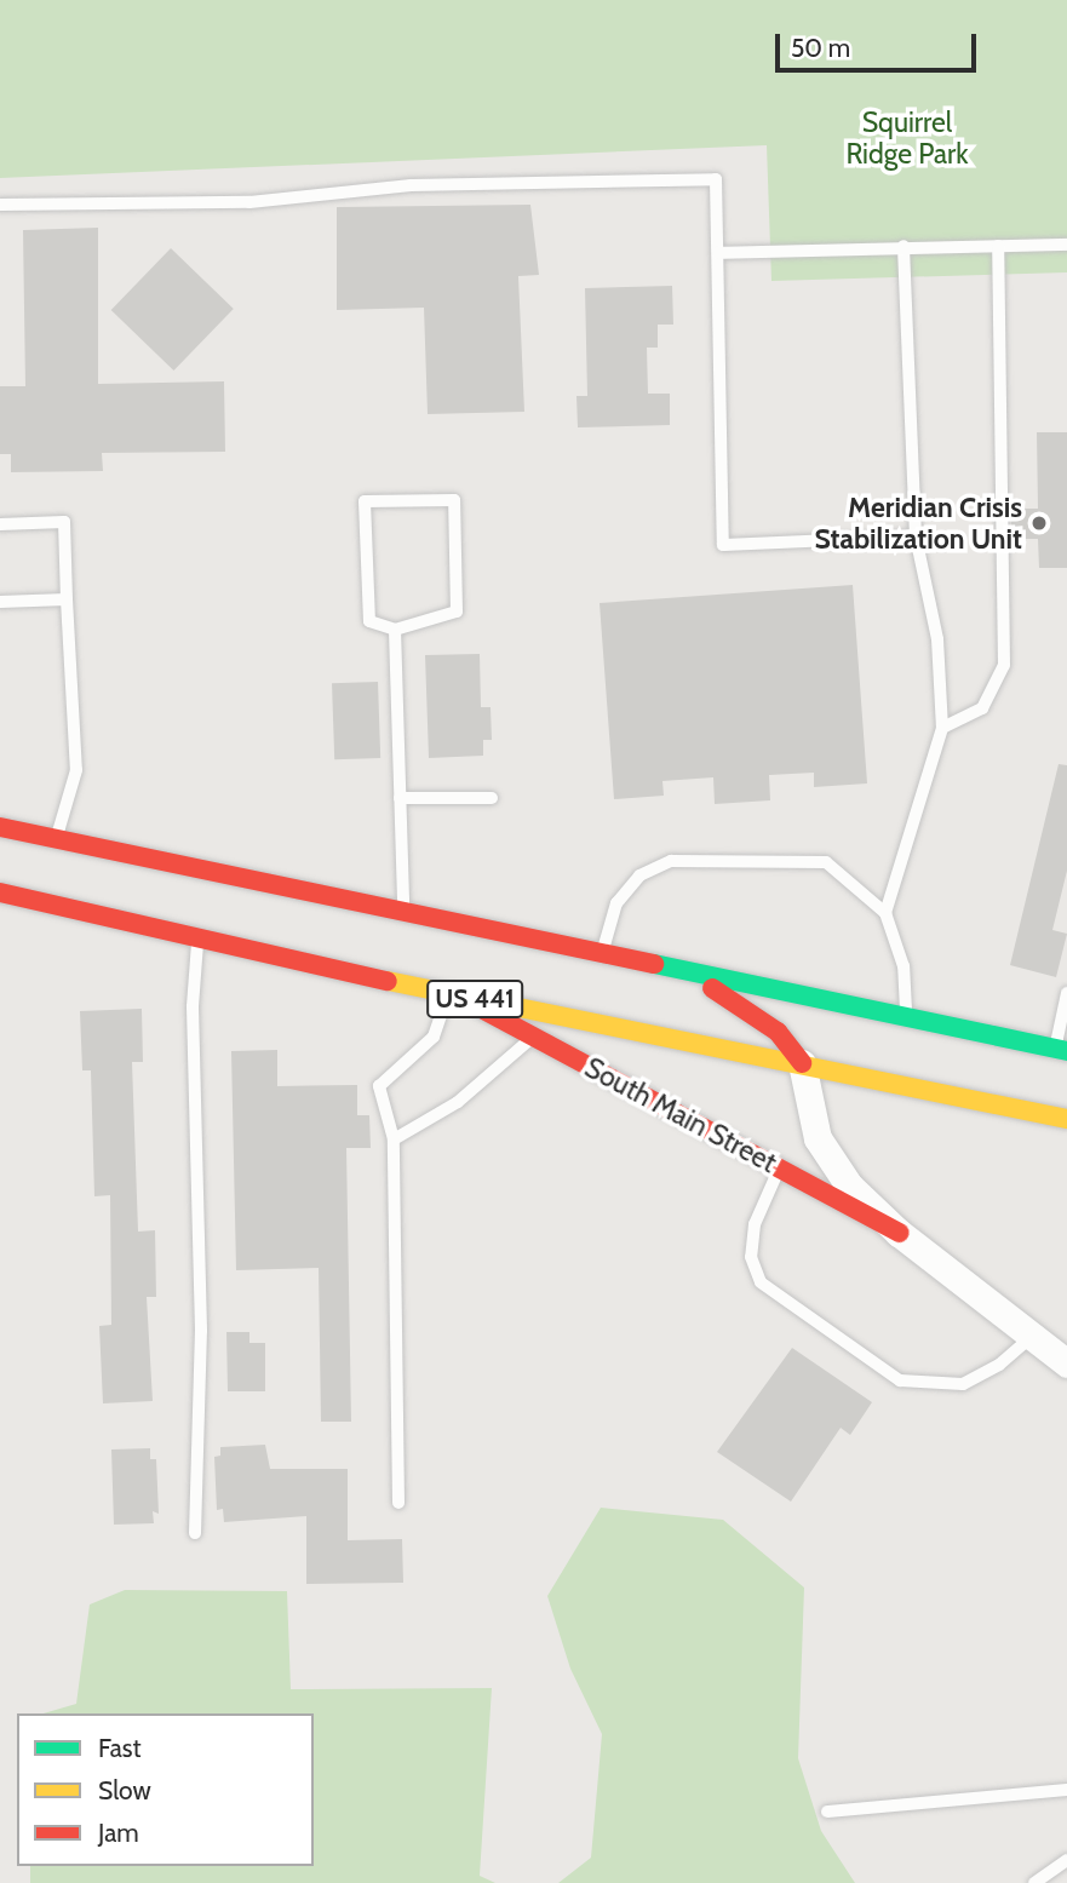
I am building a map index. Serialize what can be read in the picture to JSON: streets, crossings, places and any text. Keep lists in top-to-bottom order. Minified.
{"streets":{"main road":["US 441","South Main Street"]},"crossings":[["US 441","South Main Street"]],"parks":["Squirrel Ridge Park"],"places":["Meridian Crisis Stabilization Unit"],"legend":["Fast","Slow","Jam"],"scale_bar":"50 m"}
